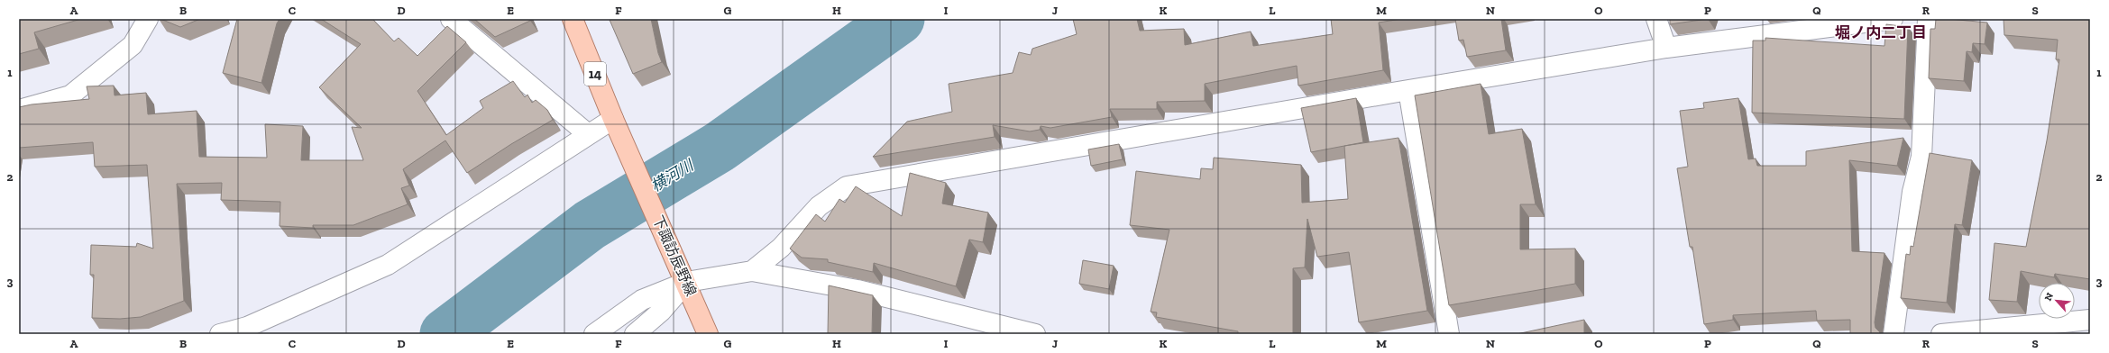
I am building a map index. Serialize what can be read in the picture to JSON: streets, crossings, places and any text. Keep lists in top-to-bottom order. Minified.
{"streets":{"main road":["14","下諏訪辰野線"]},"districts":["堀ノ内二丁目"],"water":["横河川"],"north":"top left","grid":{"columns":["A","B","C","D","E","F","G","H","I","J","K","L","M","N","O","P","Q","R","S"],"rows":["1","2","3"]}}
